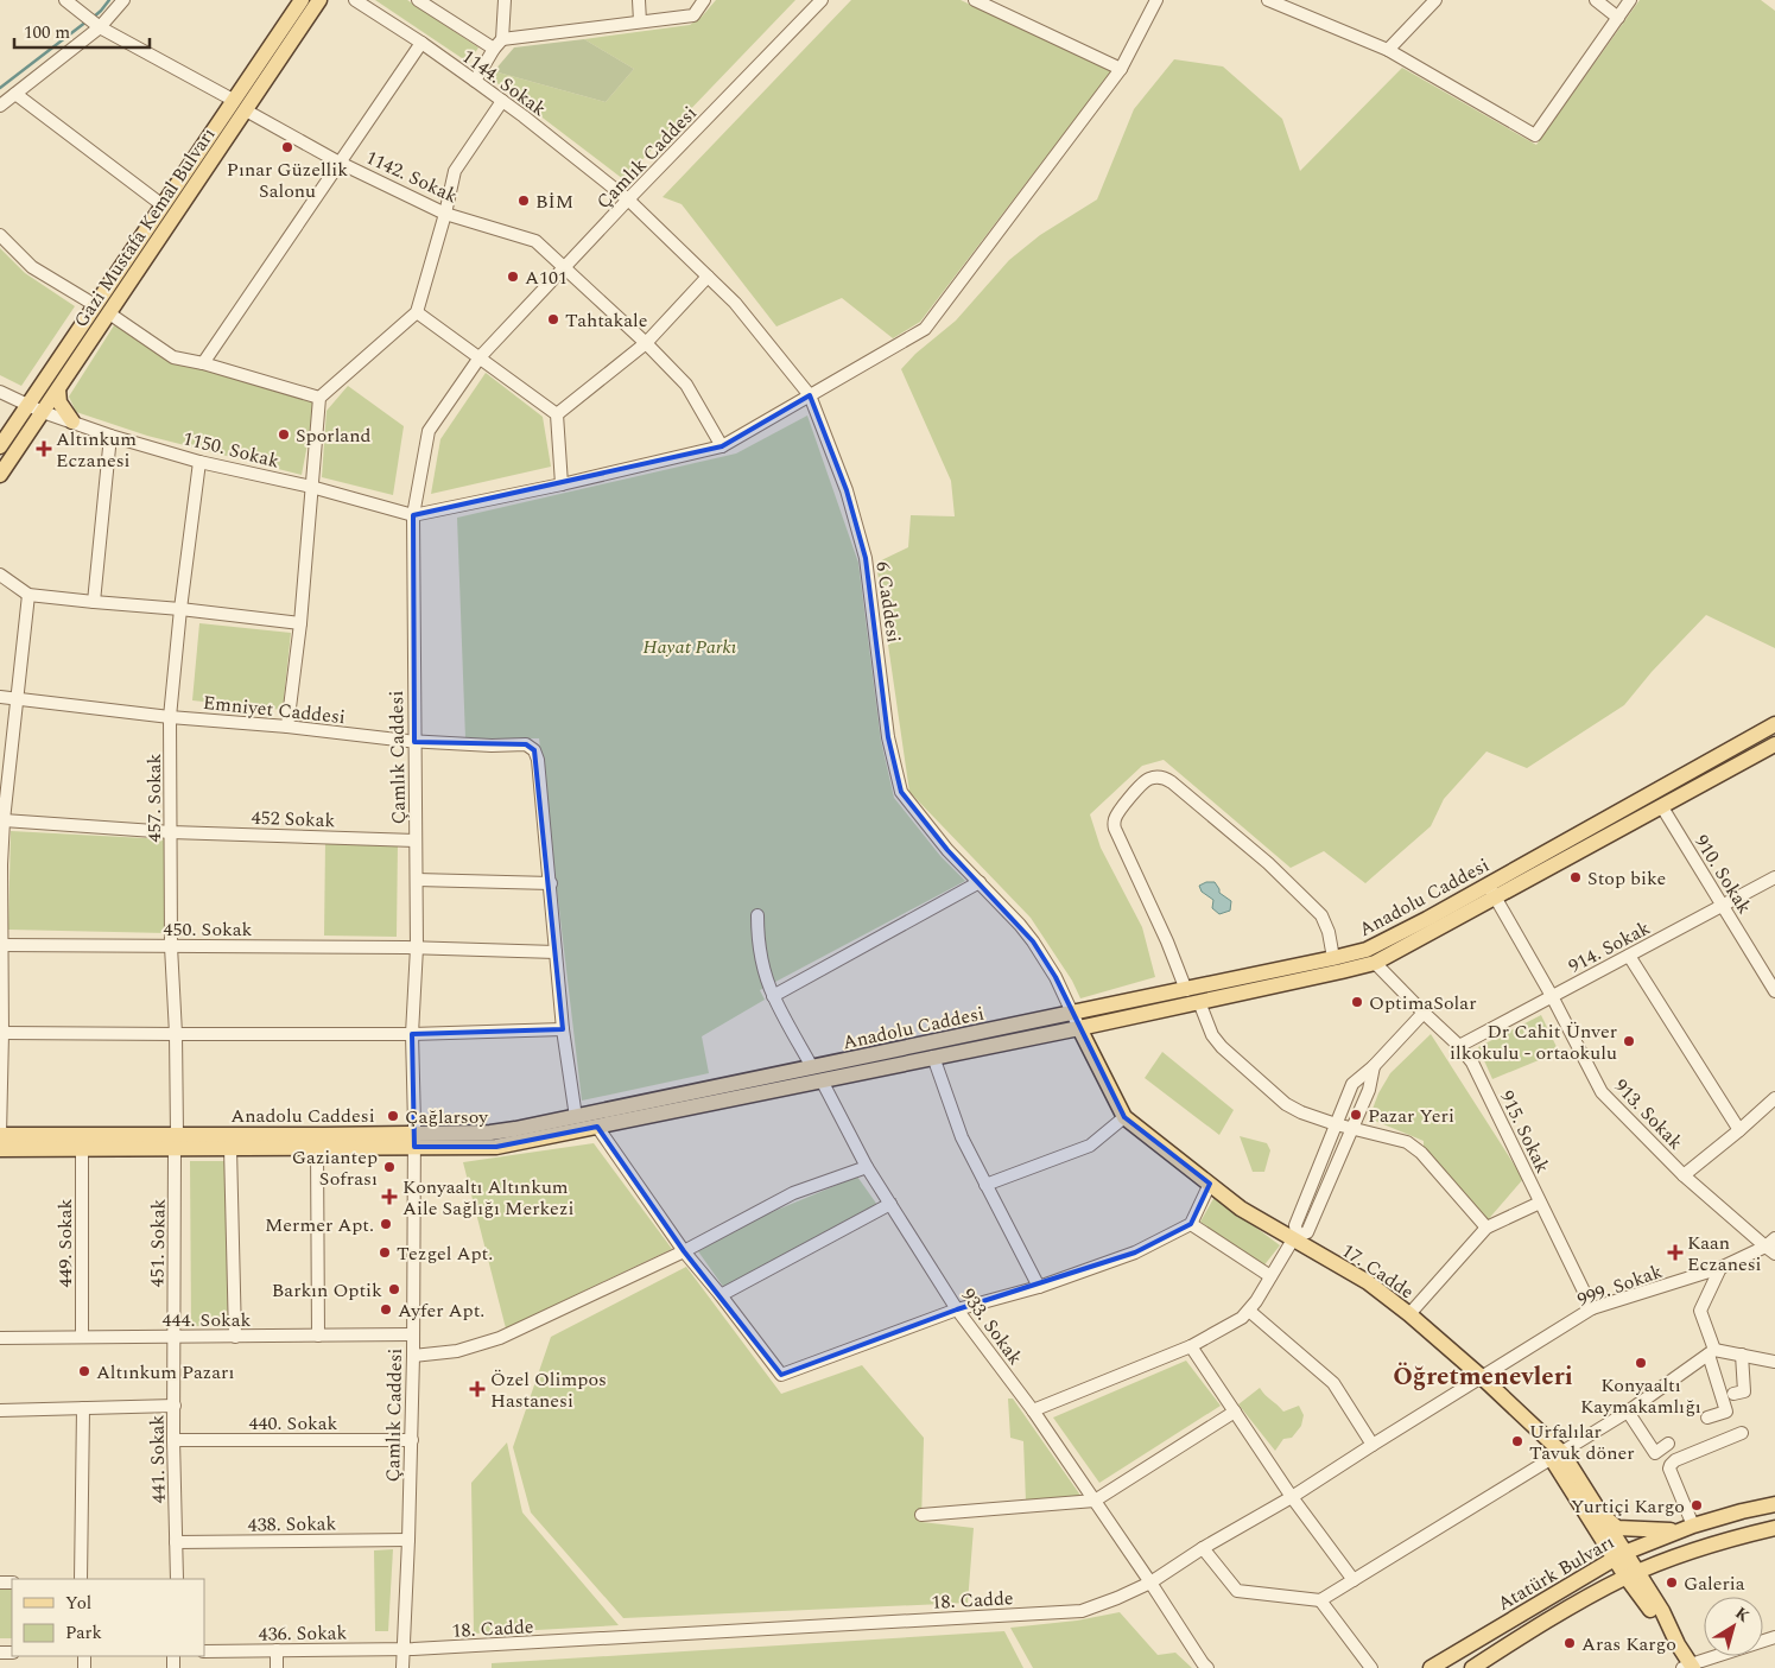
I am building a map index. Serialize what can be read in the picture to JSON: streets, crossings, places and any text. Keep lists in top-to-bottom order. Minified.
{"streets":{"main road":["Gazi Mustafa Kemal Bulvarı","Anadolu Caddesi","17. Cadde","Atatürk Bulvarı"],"street":["1144. Sokak","Çamlık Caddesi","1142. Sokak","1150. Sokak","6 Caddesi","Emniyet Caddesi","457. Sokak","452 Sokak","910. Sokak","450. Sokak","914. Sokak","913. Sokak","915. Sokak","449. Sokak","451. Sokak","999. Sokak","444. Sokak","933. Sokak","440. Sokak","441. Sokak","438. Sokak","18. Cadde","436. Sokak"]},"crossings":[["1144. Sokak","Çamlık Caddesi"],["1144. Sokak","6 Caddesi"],["Çamlık Caddesi","1142. Sokak"],["Çamlık Caddesi","1150. Sokak"],["Çamlık Caddesi","6 Caddesi"],["Çamlık Caddesi","Emniyet Caddesi"],["Çamlık Caddesi","452 Sokak"],["Çamlık Caddesi","Anadolu Caddesi"],["Çamlık Caddesi","450. Sokak"],["Çamlık Caddesi","444. Sokak"],["Çamlık Caddesi","440. Sokak"],["Çamlık Caddesi","438. Sokak"],["Çamlık Caddesi","18. Cadde"],["Çamlık Caddesi","436. Sokak"],["1142. Sokak","Gazi Mustafa Kemal Bulvarı"],["Gazi Mustafa Kemal Bulvarı","1150. Sokak"],["1150. Sokak","457. Sokak"],["6 Caddesi","Anadolu Caddesi"],["6 Caddesi","17. Cadde"],["Emniyet Caddesi","457. Sokak"],["457. Sokak","452 Sokak"],["457. Sokak","Anadolu Caddesi"],["457. Sokak","450. Sokak"],["457. Sokak","451. Sokak"],["910. Sokak","Anadolu Caddesi"],["910. Sokak","914. Sokak"],["Anadolu Caddesi","913. Sokak"],["Anadolu Caddesi","915. Sokak"],["Anadolu Caddesi","449. Sokak"],["Anadolu Caddesi","451. Sokak"],["Anadolu Caddesi","17. Cadde"],["Anadolu Caddesi","933. Sokak"],["914. Sokak","913. Sokak"],["914. Sokak","915. Sokak"],["913. Sokak","999. Sokak"],["915. Sokak","999. Sokak"],["449. Sokak","444. Sokak"],["451. Sokak","444. Sokak"],["451. Sokak","441. Sokak"],["17. Cadde","999. Sokak"],["17. Cadde","Atatürk Bulvarı"],["17. Cadde","18. Cadde"],["999. Sokak","18. Cadde"],["444. Sokak","441. Sokak"],["933. Sokak","18. Cadde"],["440. Sokak","441. Sokak"],["441. Sokak","438. Sokak"],["18. Cadde","436. Sokak"]],"districts":["Öğretmenevleri"],"parks":["Hayat Parkı"],"places":{"other":["Pınar Güzellik Salonu","BİM","A101","Tahtakale","Sporland","Stop bike","OptimaSolar","Dr Cahit Ünver ilkokulu - ortaokulu","Pazar Yeri","Çağlarsoy","Gaziantep Sofrası","Mermer Apt.","Tezgel Apt.","Barkın Optik","Ayfer Apt.","Konyaaltı Kaymakamlığı","Altınkum Pazarı","Urfalılar Tavuk döner","Yurtiçi Kargo","Galeria","Aras Kargo"],"health":["Altınkum Eczanesi","Konyaaltı Altınkum Aile Sağlığı Merkezi","Kaan Eczanesi","Özel Olimpos Hastanesi"]},"legend":["Yol","Park"],"scale_bar":"100 m","north":"top right"}
